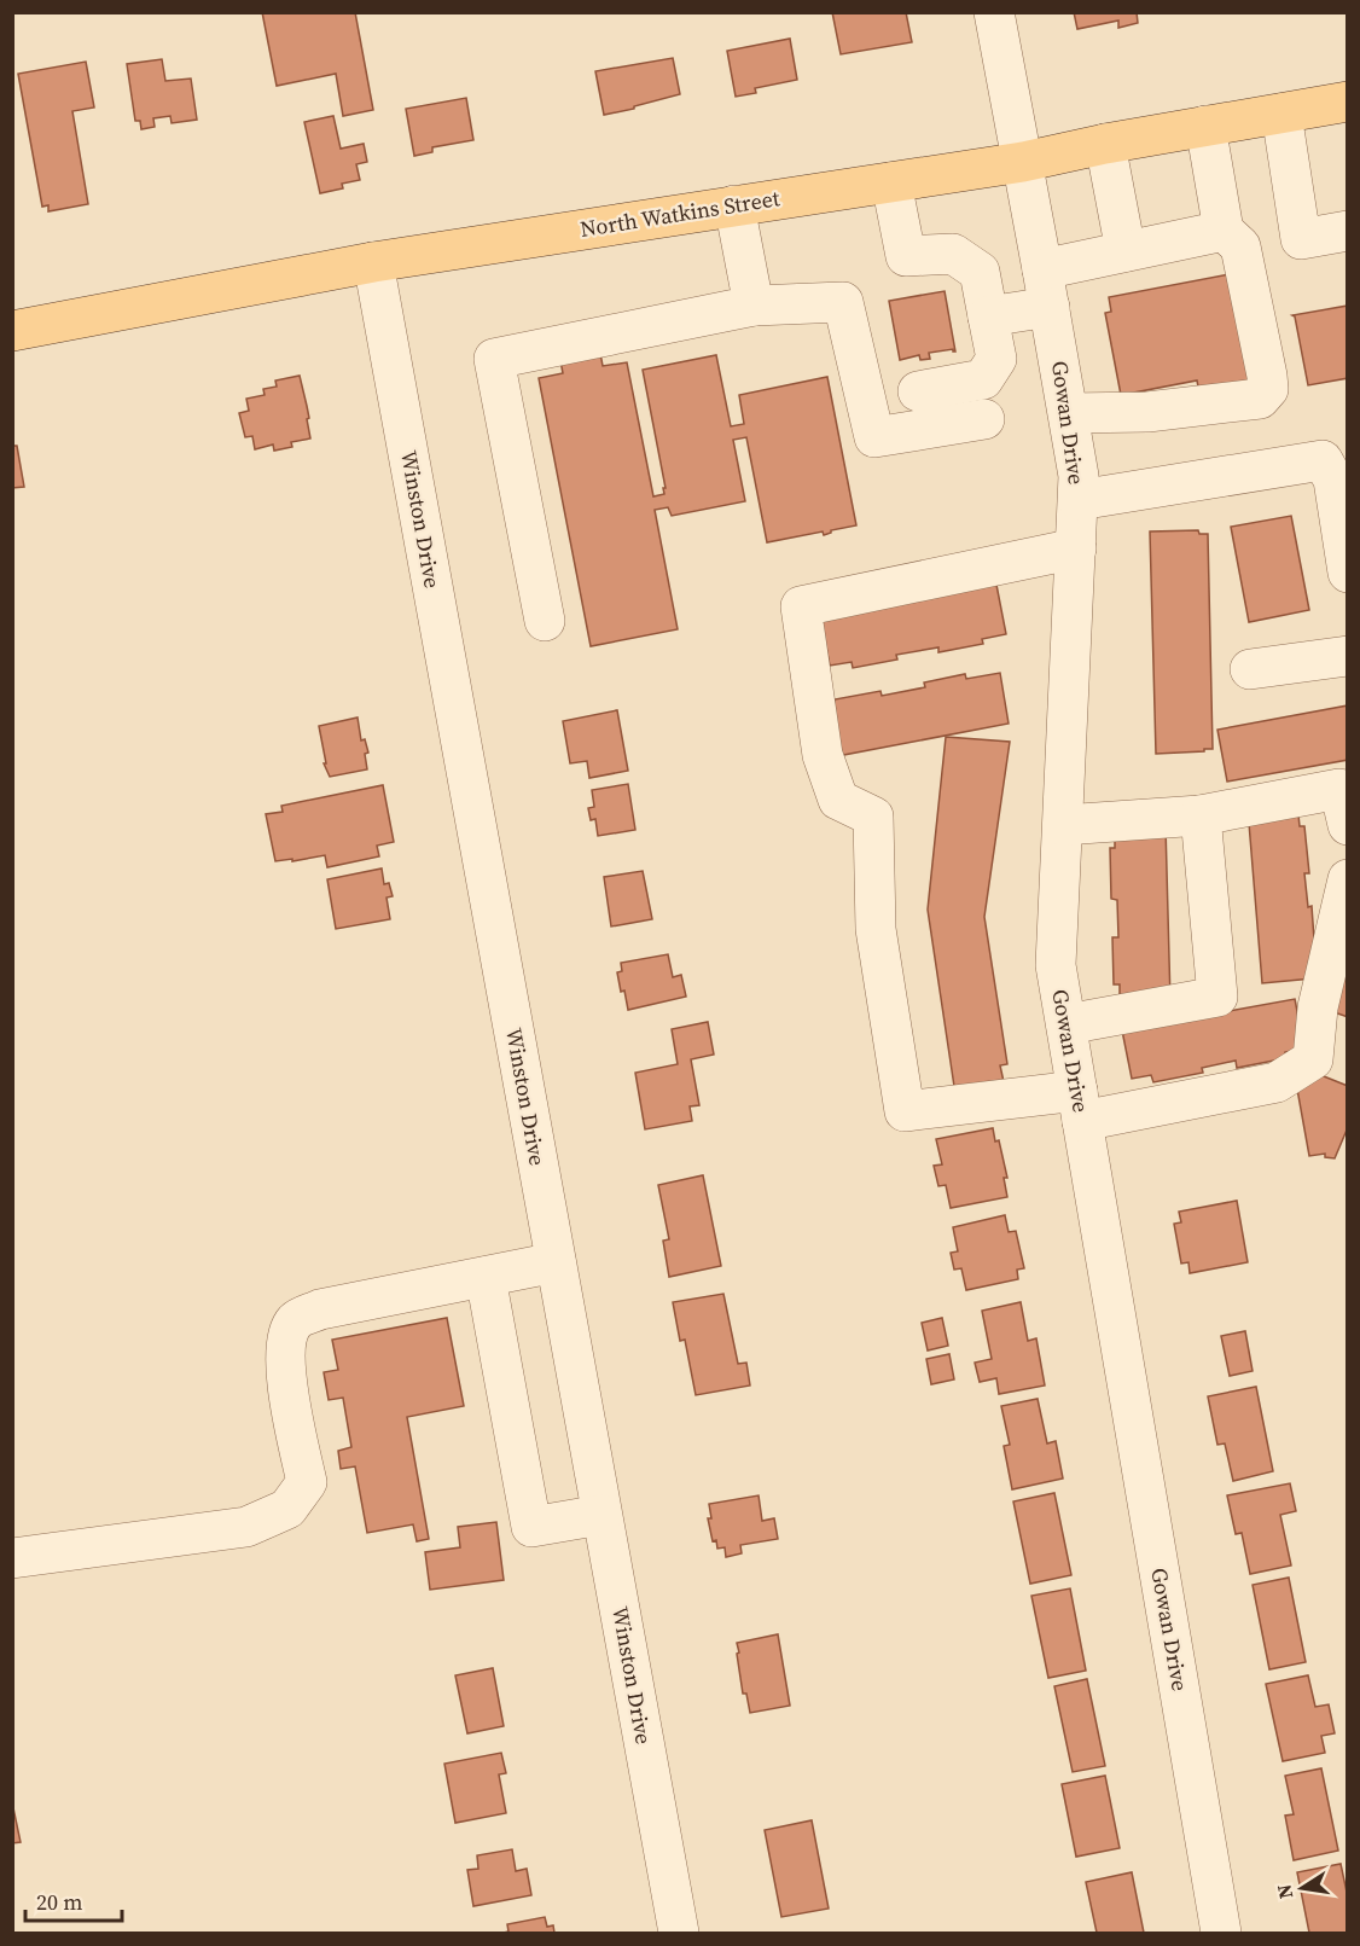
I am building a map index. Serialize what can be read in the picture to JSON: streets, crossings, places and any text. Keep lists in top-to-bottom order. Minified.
{"streets":{"main road":["North Watkins Street"],"street":["Gowan Drive","Winston Drive"]},"crossings":[["North Watkins Street","Gowan Drive"],["North Watkins Street","Winston Drive"]],"scale_bar":"20 m","north":"left"}
